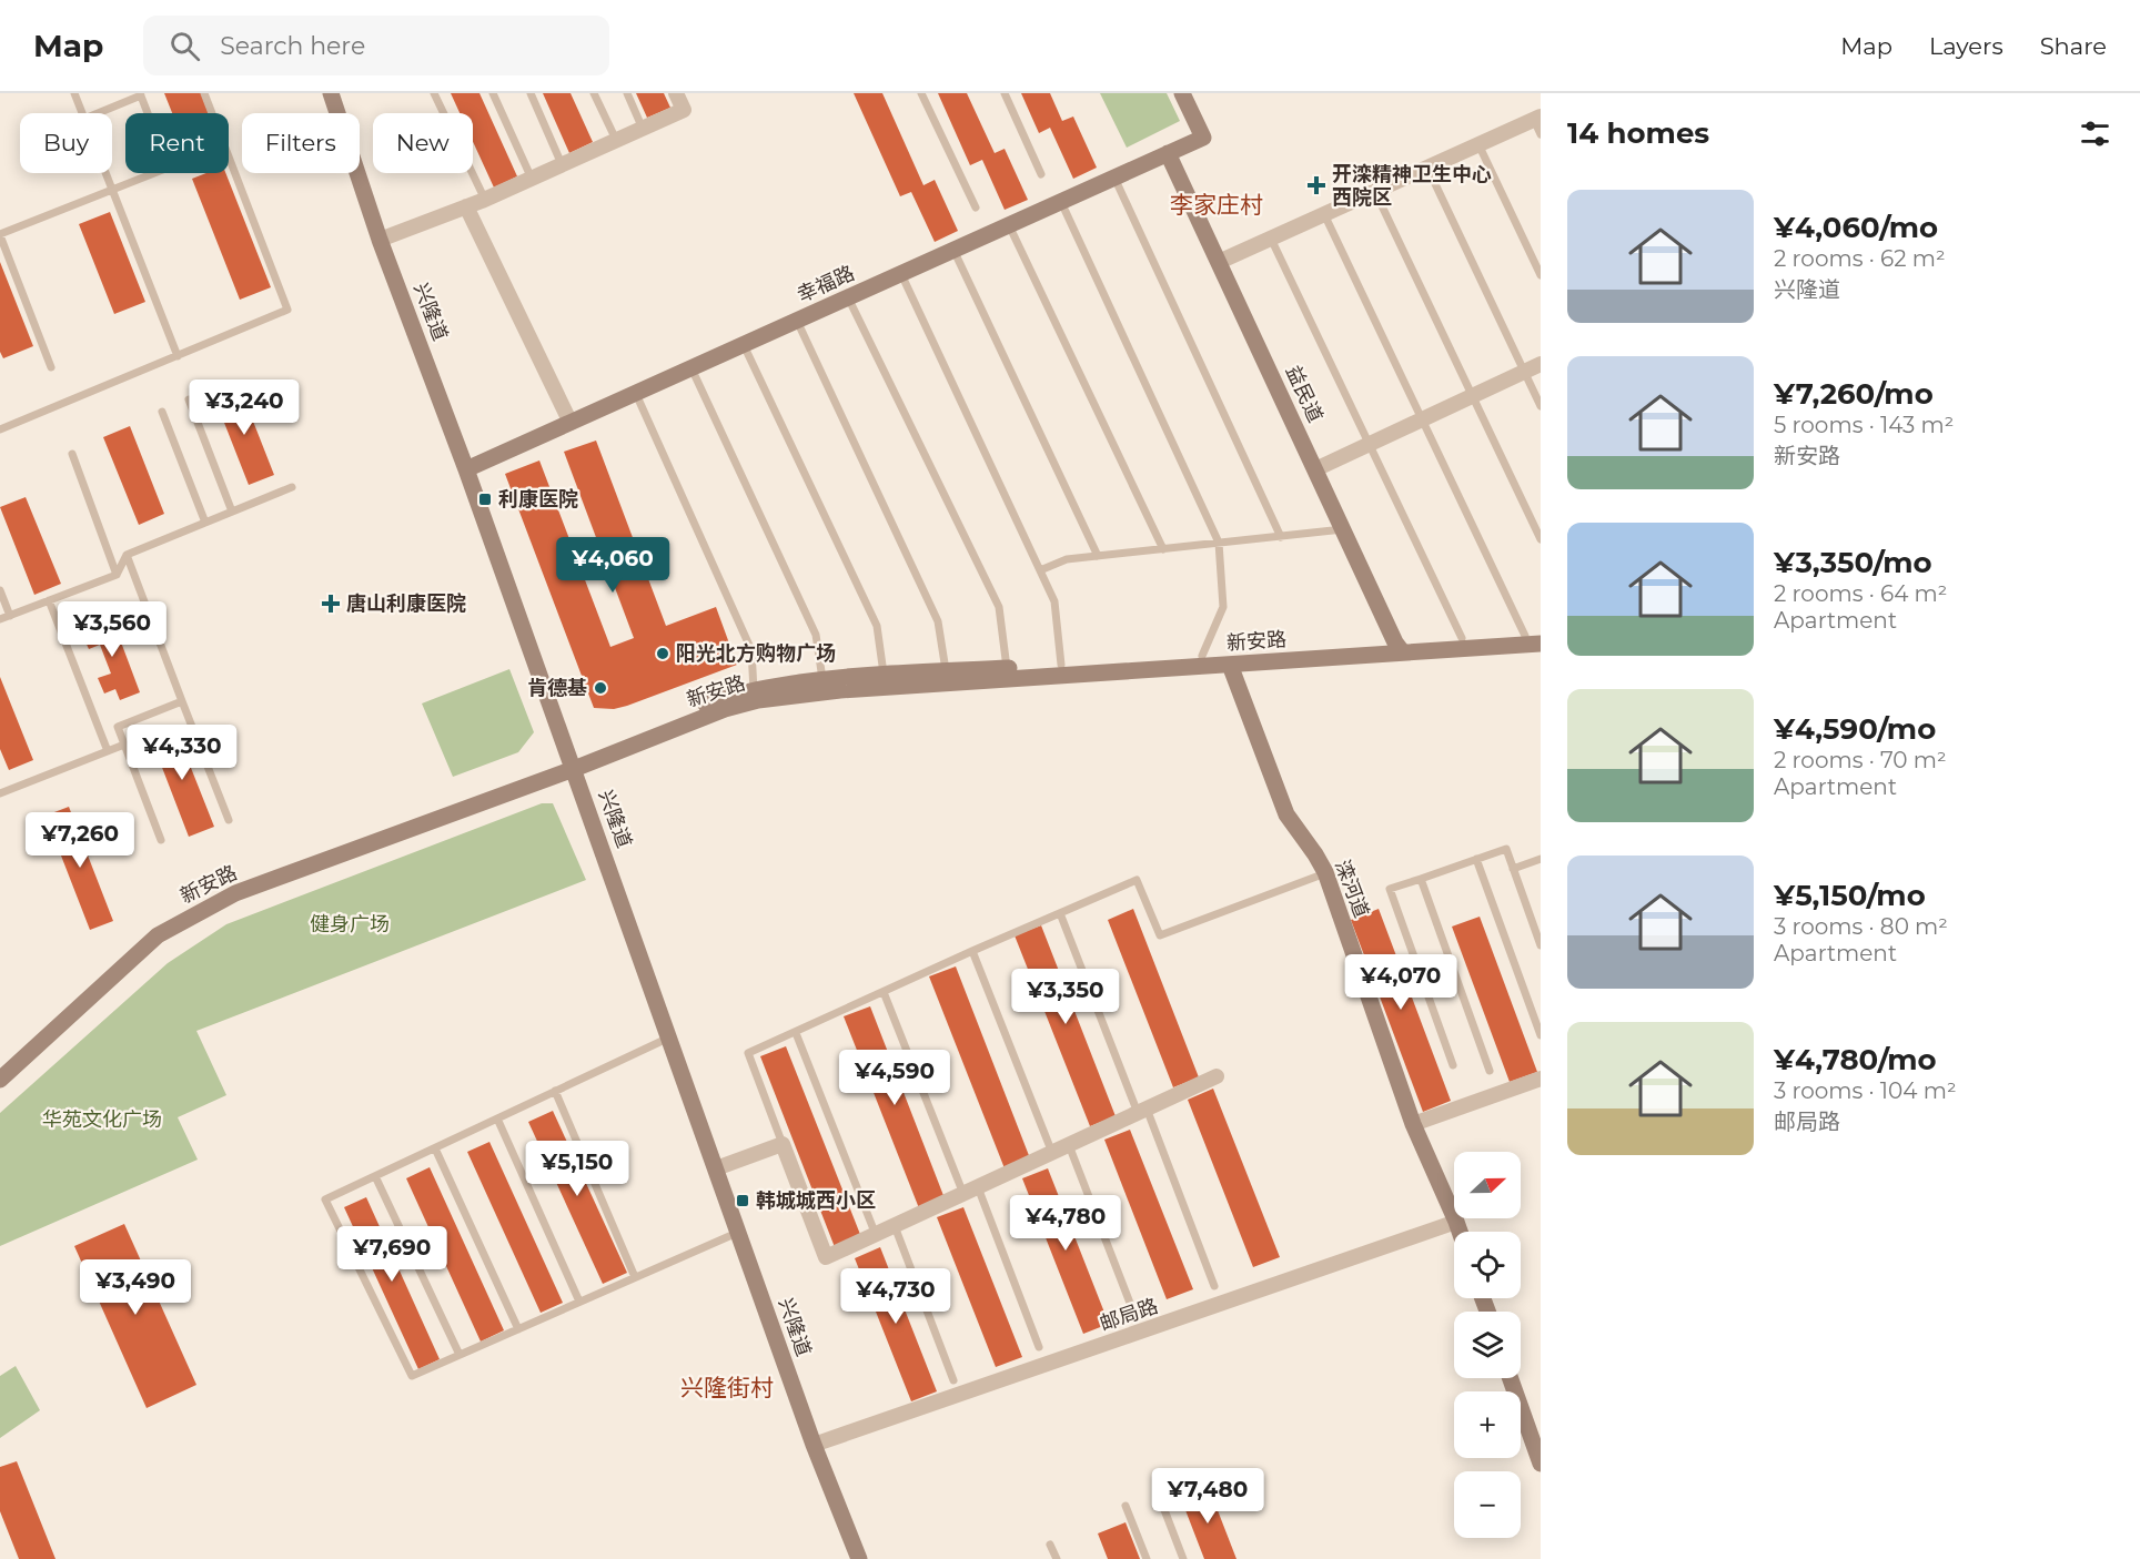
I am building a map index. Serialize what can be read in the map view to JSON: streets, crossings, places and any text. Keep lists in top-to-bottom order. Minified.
{"streets":{"main road":["幸福路","兴隆道","益民道","新安路","滦河道"],"street":["邮局路"]},"crossings":[["幸福路","兴隆道"],["幸福路","益民道"],["兴隆道","新安路"],["兴隆道","邮局路"],["益民道","新安路"],["新安路","滦河道"],["滦河道","邮局路"]],"districts":["李家庄村","兴隆街村"],"parks":["健身广场","华苑文化广场"],"places":{"health":["开滦精神卫生中心 西院区","唐山利康医院"],"transit":["利康医院","韩城城西小区"],"other":["阳光北方购物广场","肯德基"]},"north":"right","page":{"header":"Map","search":"Search here","nav":["Map","Layers","Share"],"heading":"14 homes","chip":["Buy","Rent","Filters","New"],"list":[{"name":"¥4,060/mo","note":"2 rooms · 62 m² · 兴隆道"},{"name":"¥7,260/mo","note":"5 rooms · 143 m² · 新安路"},{"name":"¥3,350/mo","note":"2 rooms · 64 m² · Apartment"},{"name":"¥4,590/mo","note":"2 rooms · 70 m² · Apartment"},{"name":"¥5,150/mo","note":"3 rooms · 80 m² · Apartment"},{"name":"¥4,780/mo","note":"3 rooms · 104 m² · 邮局路"}],"price":["¥3,240","¥4,060","¥3,560","¥4,330","¥7,260","¥4,070","¥3,350","¥4,590","¥5,150","¥4,780","¥7,690","¥3,490","¥4,730","¥7,480"],"map_buttons":["+","−"]}}
